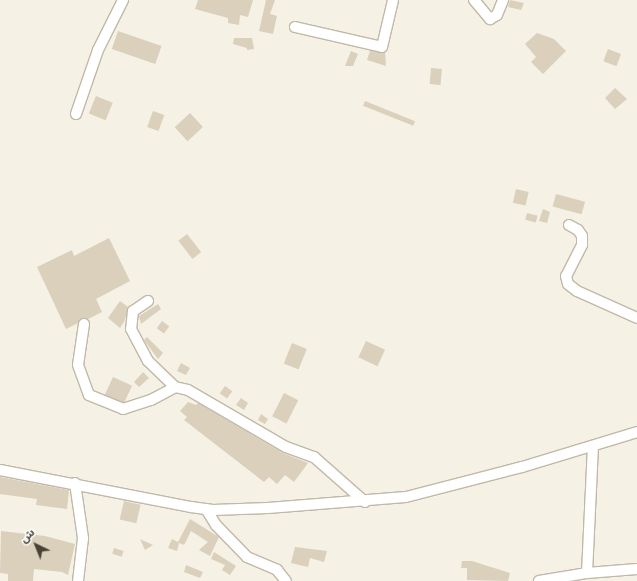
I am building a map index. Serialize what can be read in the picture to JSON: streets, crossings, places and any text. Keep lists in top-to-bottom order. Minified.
{"north":"top left"}
